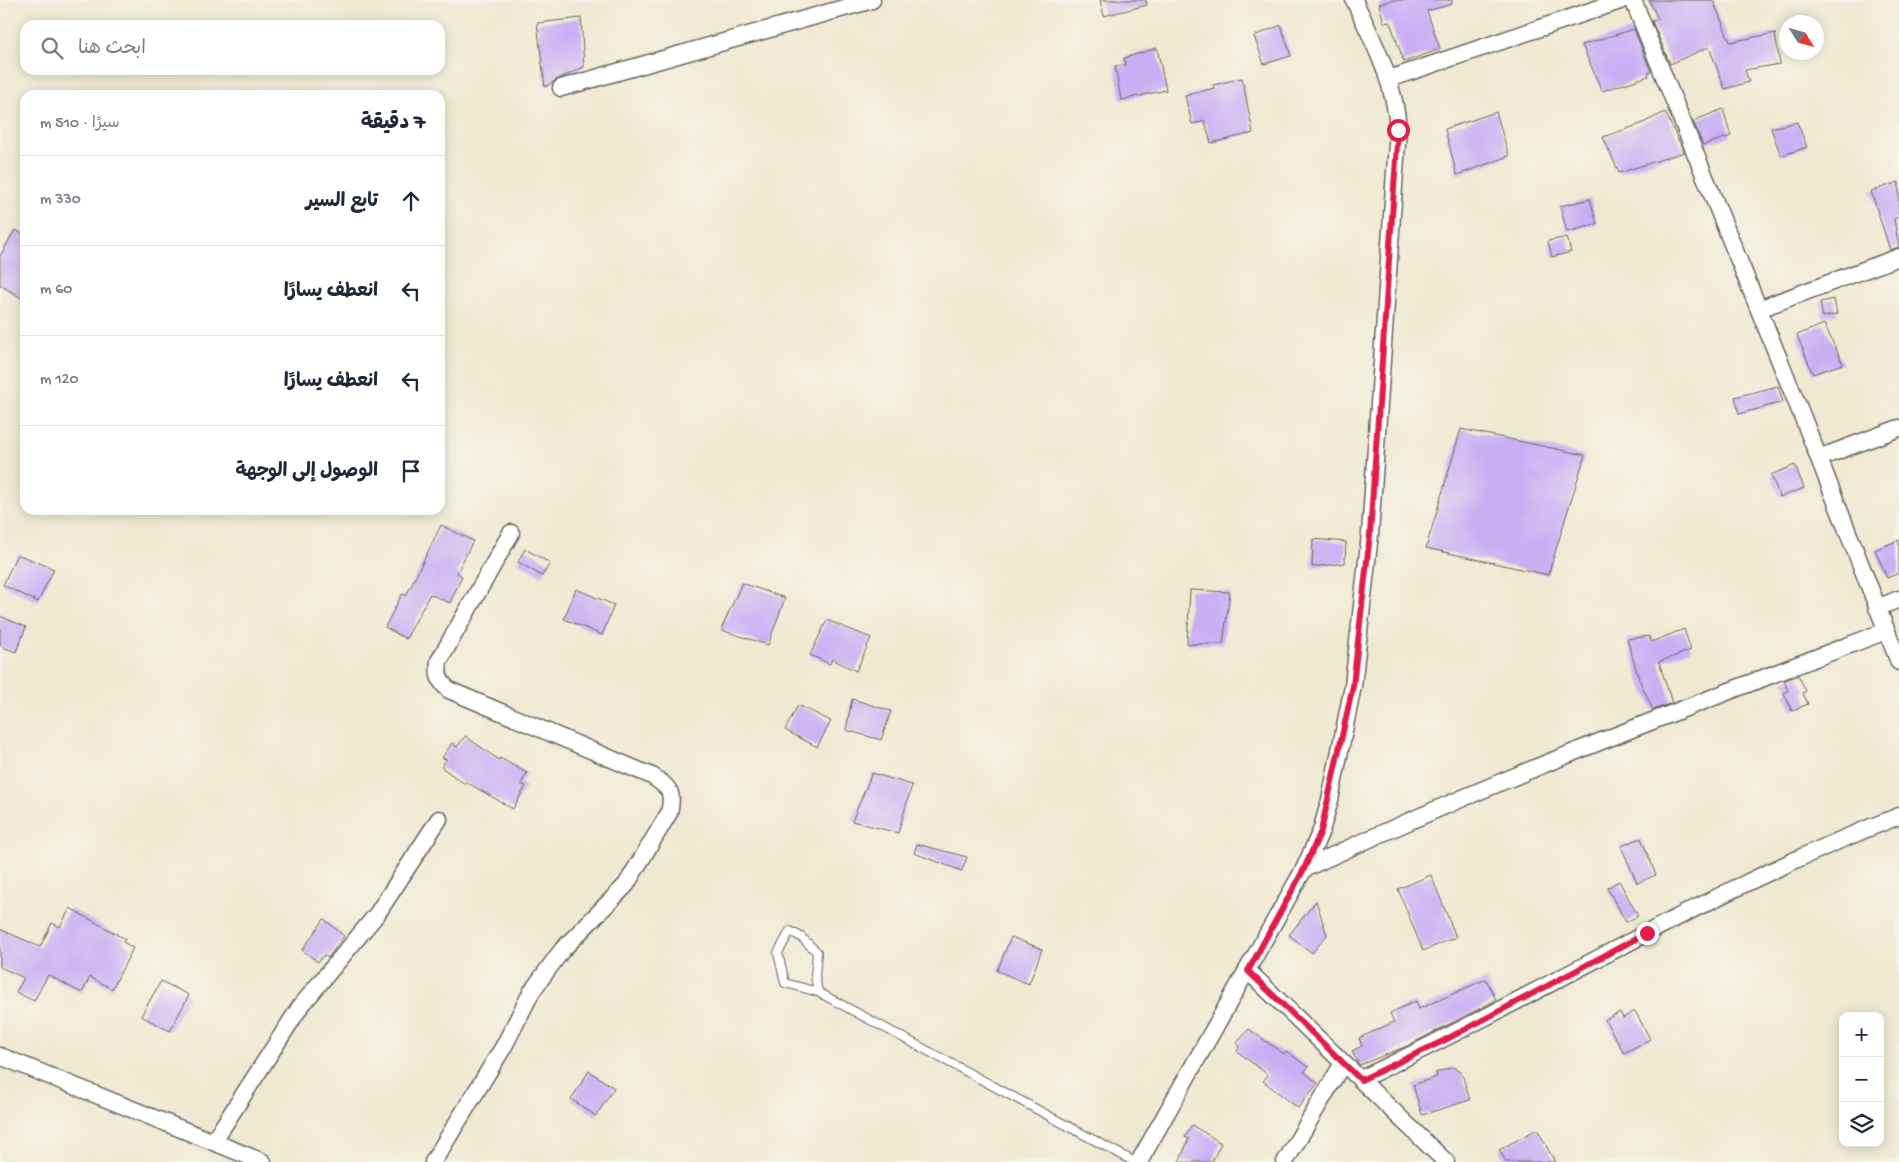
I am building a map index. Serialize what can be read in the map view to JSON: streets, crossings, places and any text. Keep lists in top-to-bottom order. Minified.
{"north":"bottom right","page":{"search":"ابحث هنا","heading":["7 دقيقة","سيرًا · 510 m"],"list":[["تابع السير","330 m"],["انعطف يسارًا","60 m"],["انعطف يسارًا","120 m"],"الوصول إلى الوجهة"],"map_buttons":["+","−"]}}
